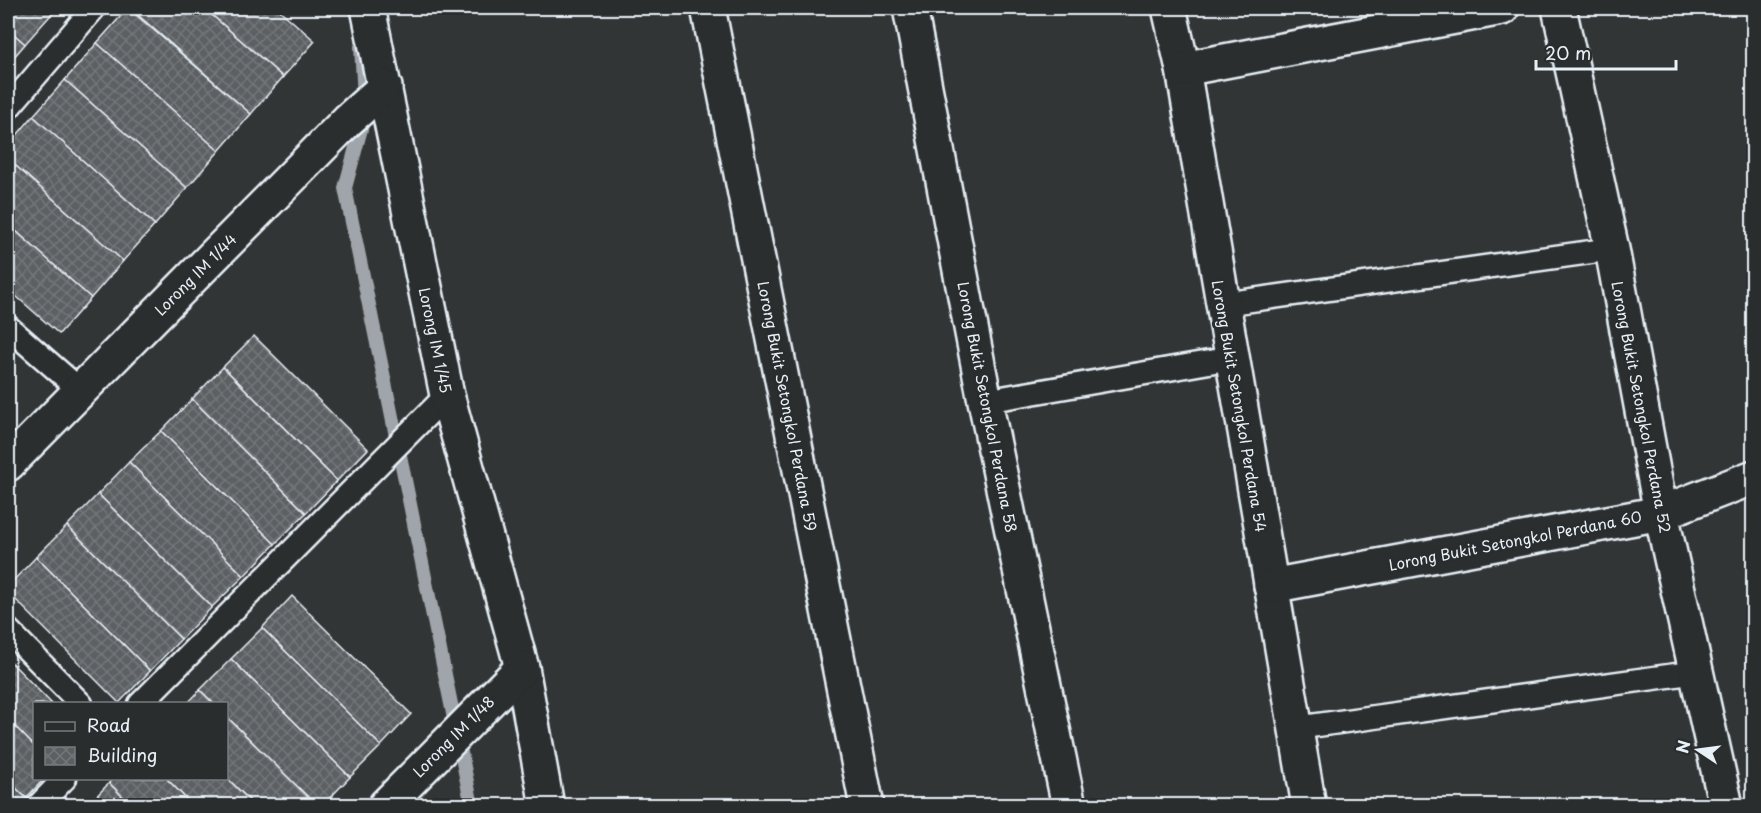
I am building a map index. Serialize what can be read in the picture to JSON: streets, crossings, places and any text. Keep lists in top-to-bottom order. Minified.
{"streets":{"street":["Lorong IM 1/44","Lorong IM 1/45","Lorong Bukit Setongkol Perdana 59","Lorong Bukit Setongkol Perdana 54","Lorong Bukit Setongkol Perdana 58","Lorong Bukit Setongkol Perdana 52","Lorong Bukit Setongkol Perdana 60","Lorong IM 1/48"]},"crossings":[["Lorong IM 1/44","Lorong IM 1/45"],["Lorong IM 1/45","Lorong IM 1/48"],["Lorong Bukit Setongkol Perdana 54","Lorong Bukit Setongkol Perdana 60"],["Lorong Bukit Setongkol Perdana 52","Lorong Bukit Setongkol Perdana 60"]],"legend":["Road","Building"],"scale_bar":"20 m","north":"left"}
